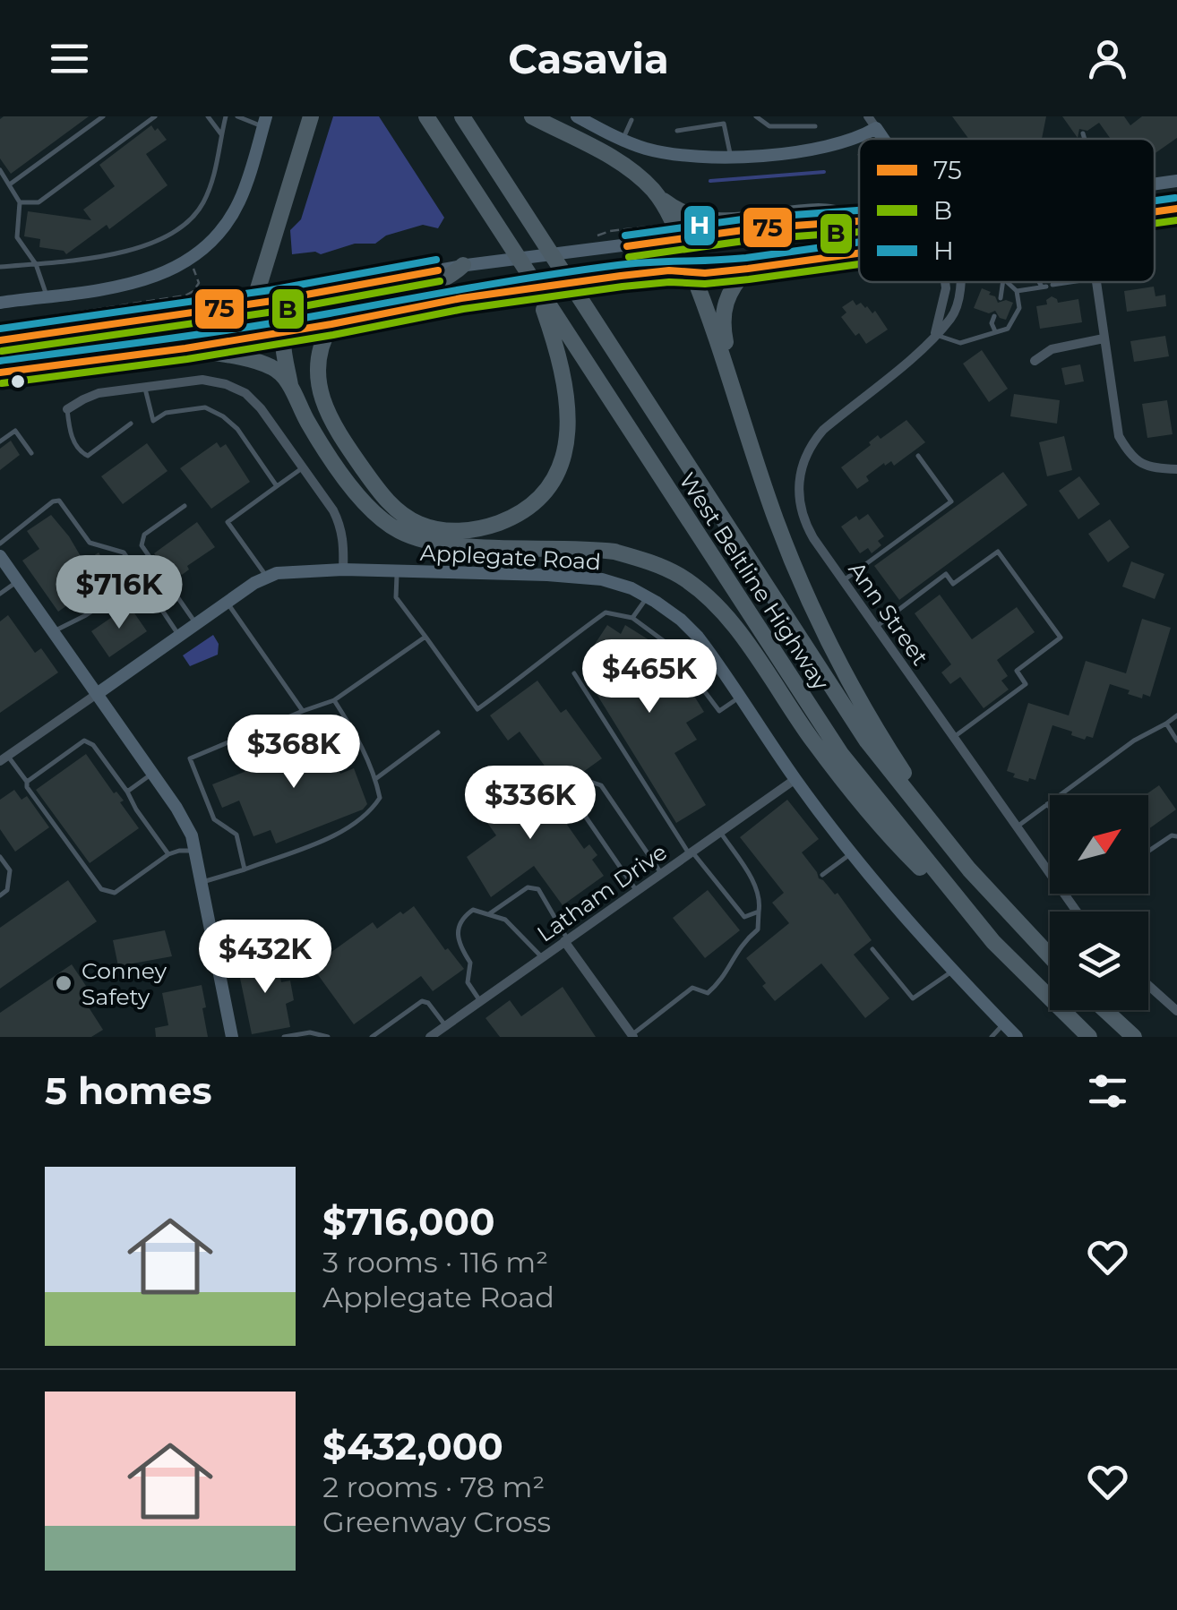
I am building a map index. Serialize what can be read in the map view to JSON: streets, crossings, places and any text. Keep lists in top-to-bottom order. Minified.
{"streets":{"highway":["West Beltline Highway"],"street":["Applegate Road","Ann Street","Latham Drive"]},"crossings":[["Applegate Road","Latham Drive"]],"places":["Conney Safety"],"lines":["transit line H","transit line 75","transit line B"],"legend":["75","B","H"],"north":"top right","page":{"header":"Casavia","price":["$716K","$465K","$368K","$336K","$432K"],"heading":"5 homes","list":[{"name":"$716,000","note":"3 rooms · 116 m² · Applegate Road"},{"name":"$432,000","note":"2 rooms · 78 m² · Greenway Cross"}]}}
